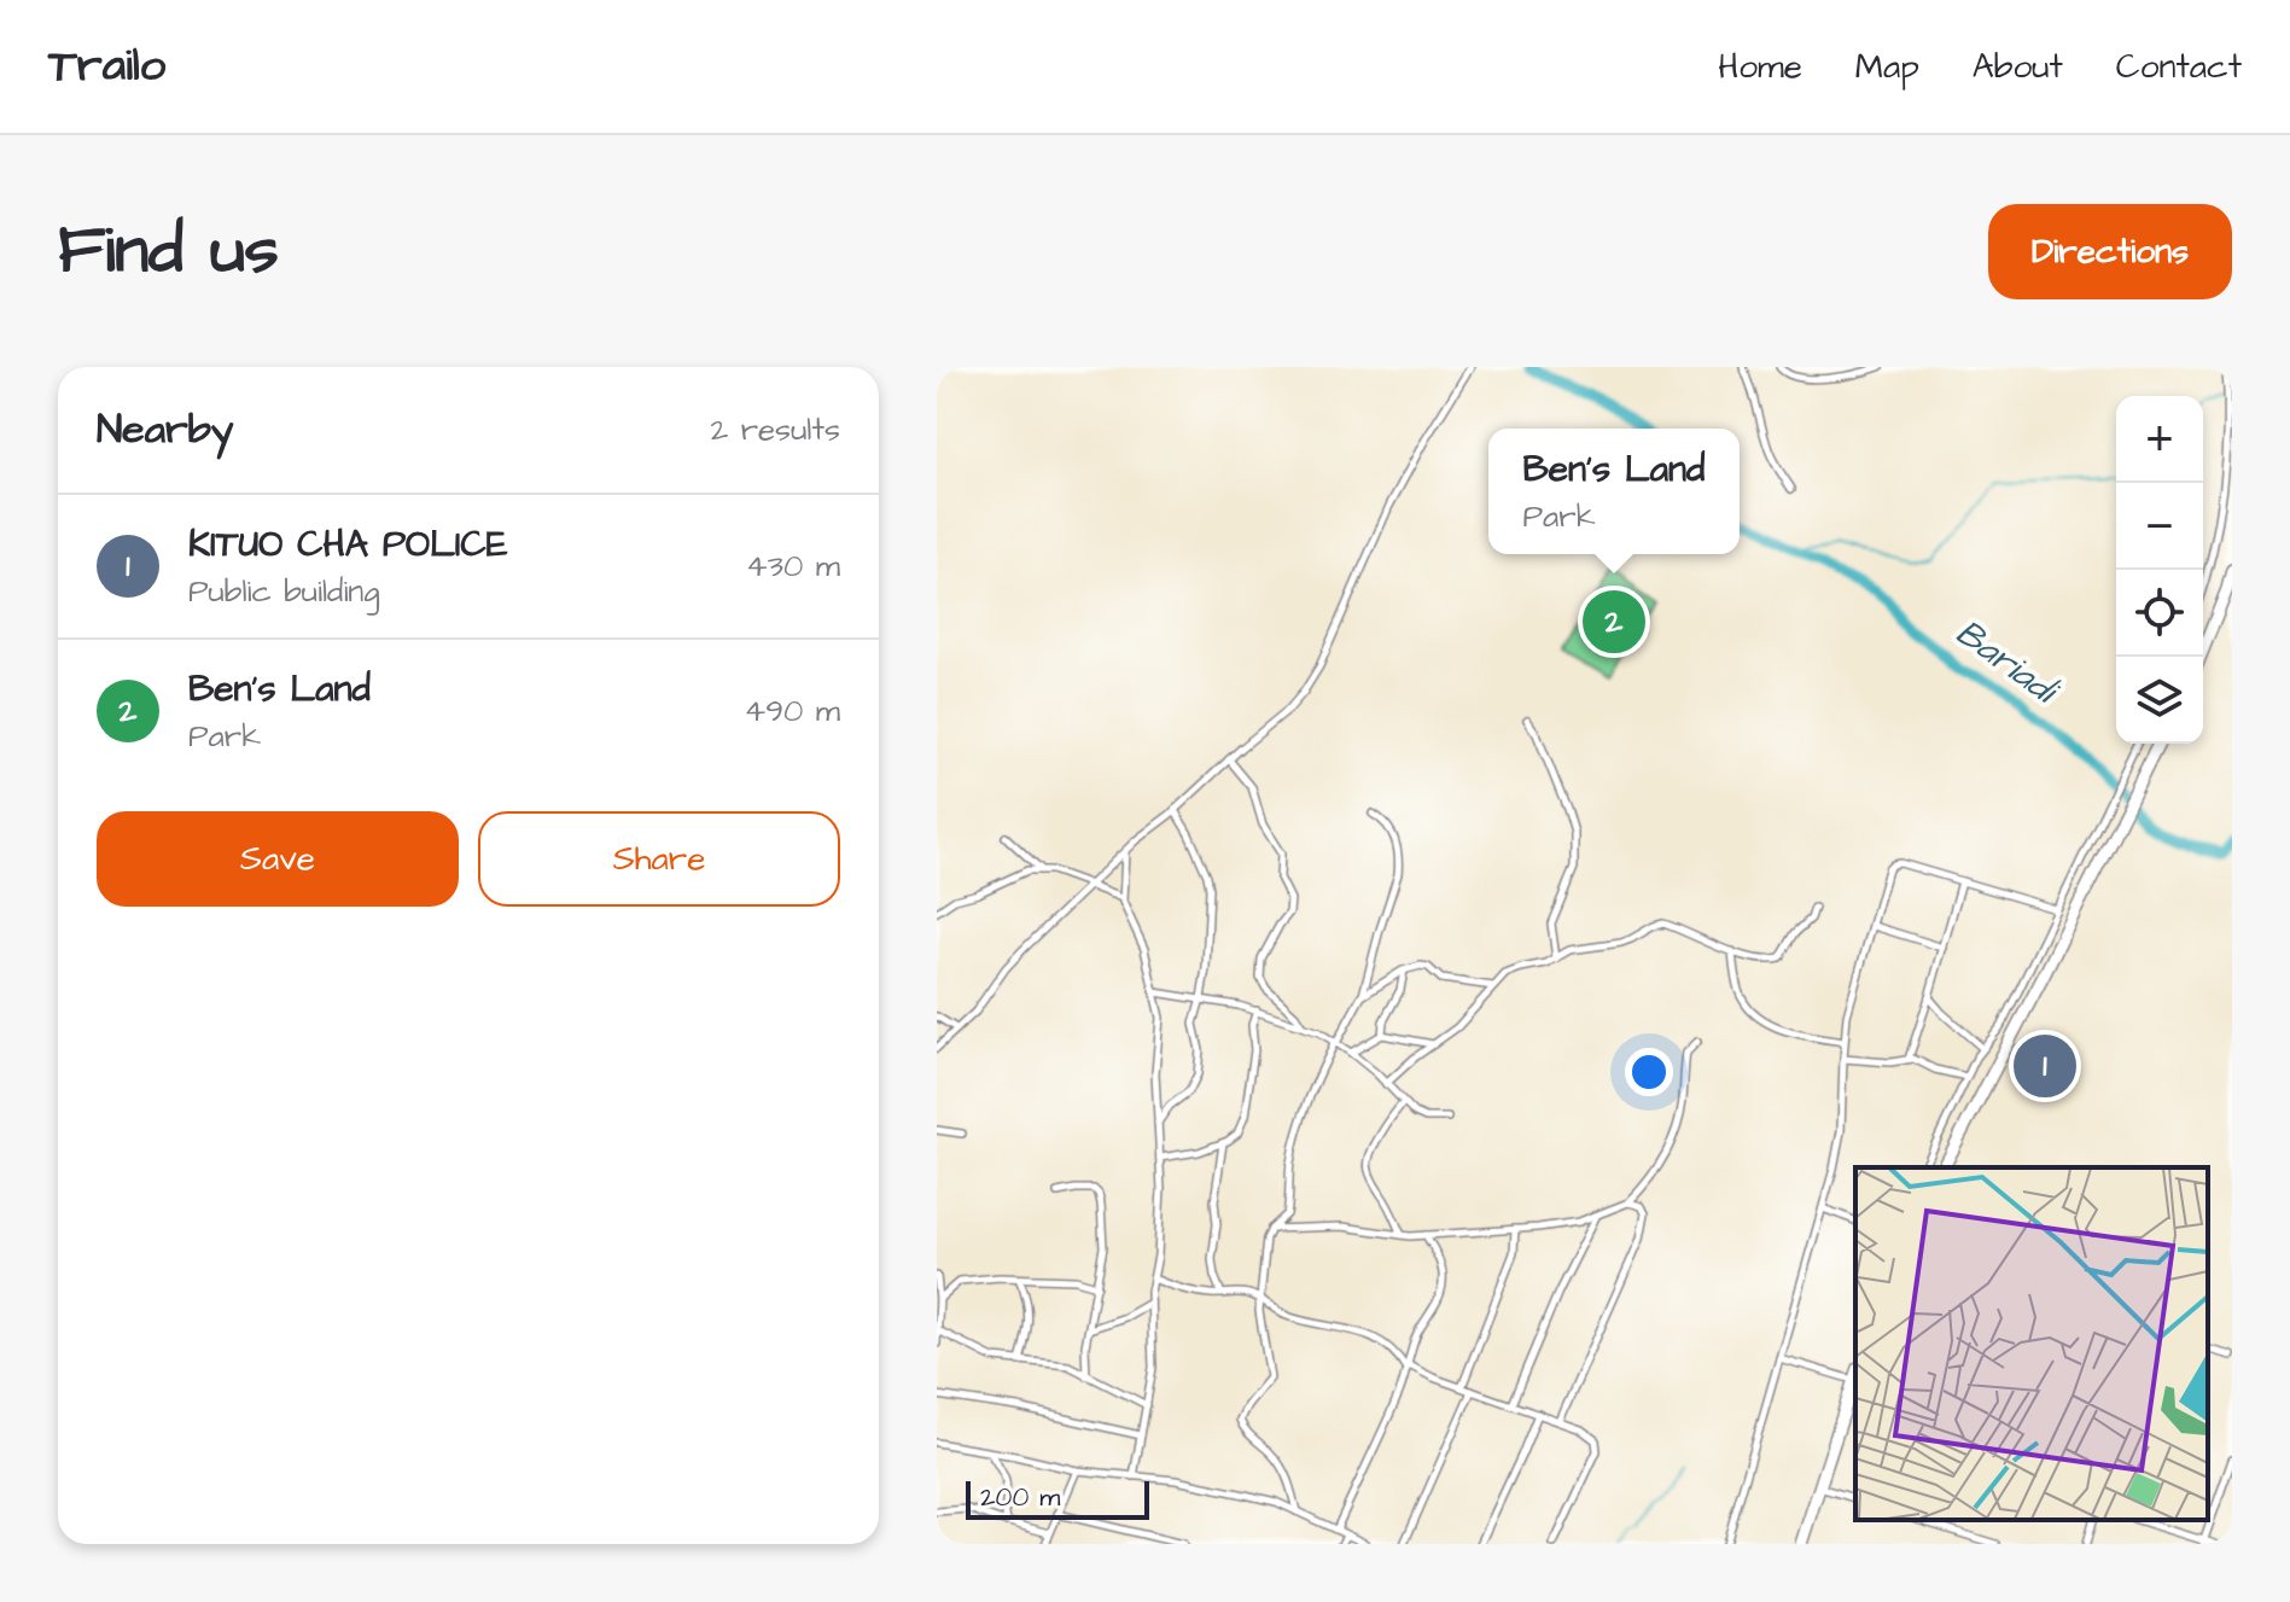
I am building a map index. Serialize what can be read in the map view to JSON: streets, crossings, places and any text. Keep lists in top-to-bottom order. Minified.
{"water":["Bariadi"],"scale_bar":"200 m","page":{"header":"Trailo","nav":["Home","Map","About","Contact"],"title":"Find us","buttons":["Directions",["Save","Share"]],"heading":["Nearby","2 results"],"map_buttons":["+","−"],"popup":["Ben's Land","Park"],"list":[{"mark":"1","name":"KITUO CHA POLICE","note":"Public building","value":"430 m"},{"mark":"2","name":"Ben's Land","note":"Park","value":"490 m"}],"pins":["2","1"],"scale":"200 m"}}
